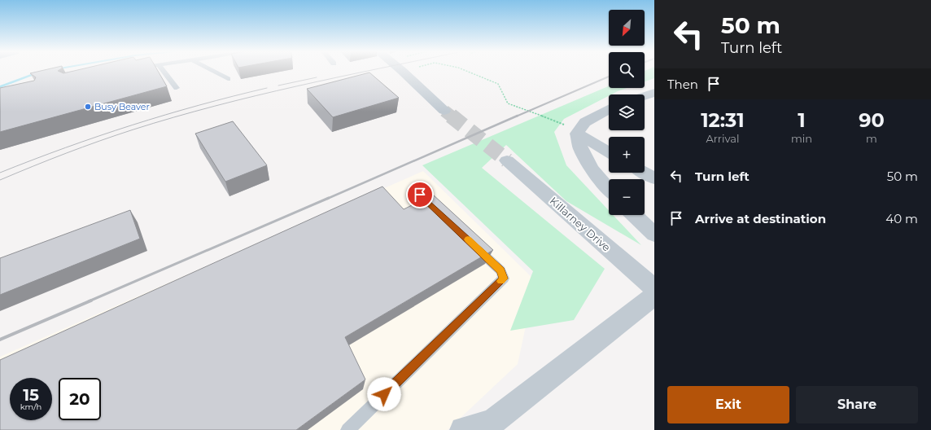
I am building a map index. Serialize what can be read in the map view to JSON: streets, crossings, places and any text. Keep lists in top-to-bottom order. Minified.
{"streets":{"street":["Killarney Drive"]},"places":["Busy Beaver"],"north":"bottom left","page":{"turn":["50 m","Turn left"],"map_buttons":["+","−"],"then":"Then","eta":["12:31","Arrival","1","min","90","m"],"list":[{"name":"Turn left","value":"50 m"},{"name":"Arrive at destination","value":"40 m"}],"speed":"15 km/h","limit":"20","buttons":["Exit","Share"]}}
